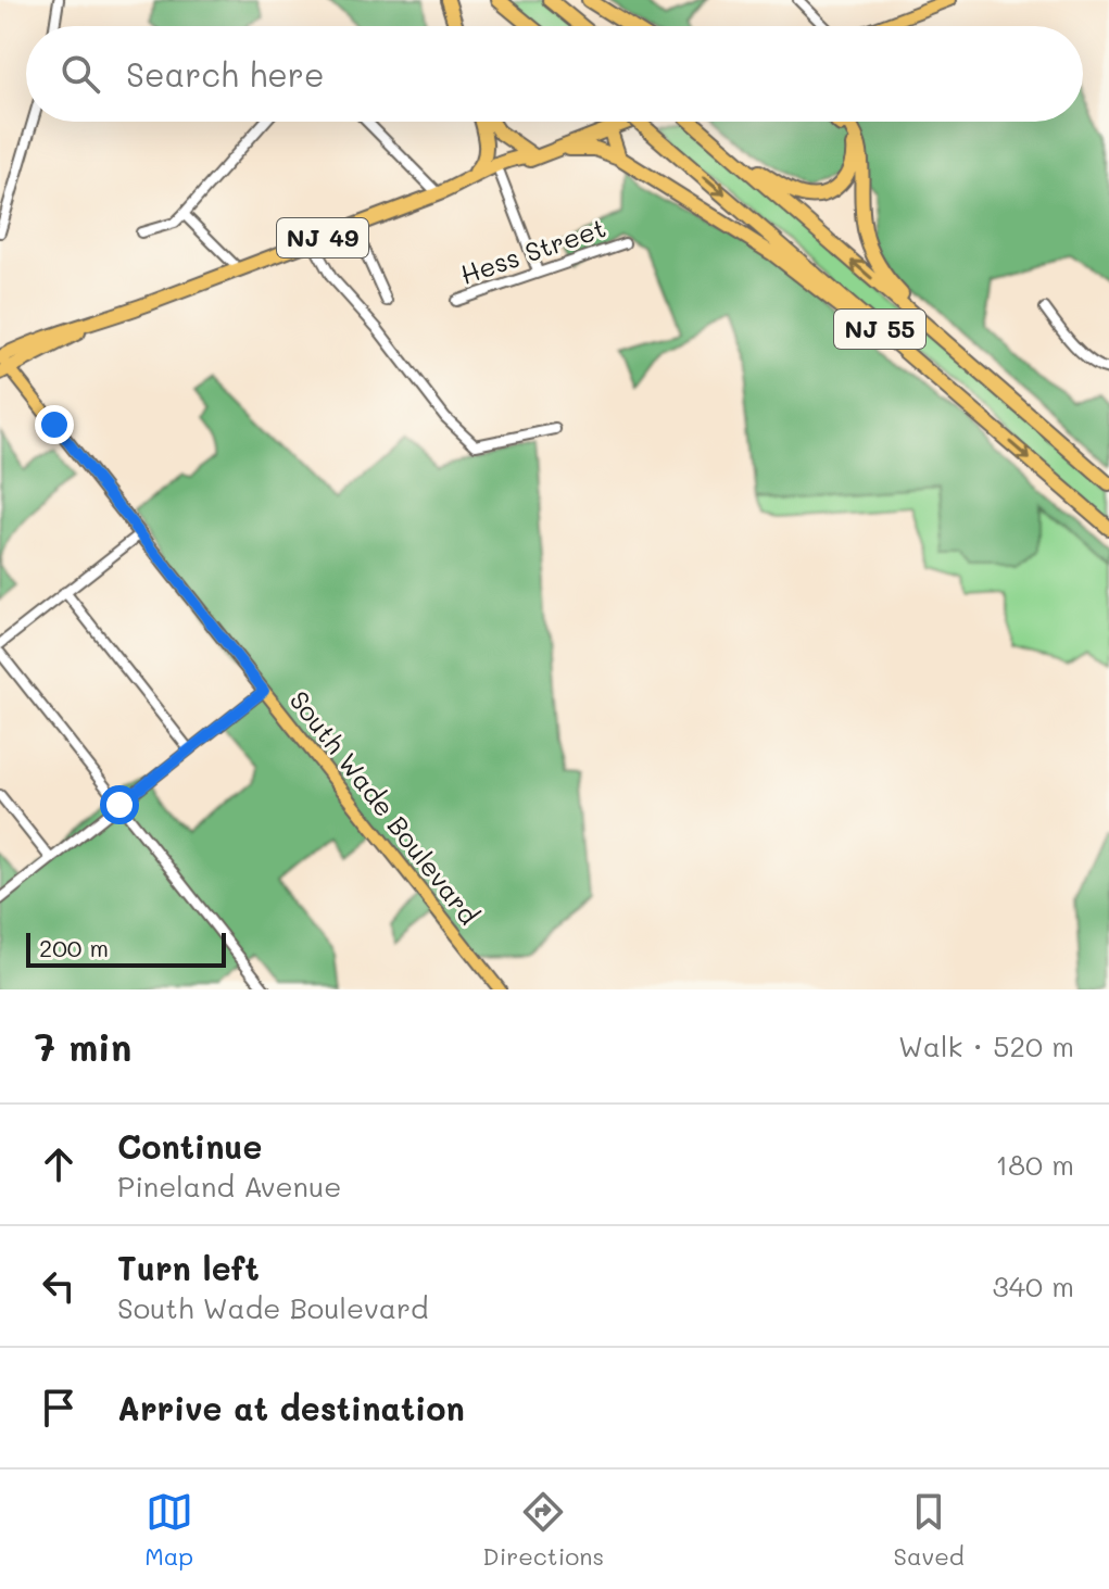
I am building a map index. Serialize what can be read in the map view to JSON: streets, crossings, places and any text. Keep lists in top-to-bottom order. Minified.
{"streets":{"highway":["NJ 49","NJ 55"],"main road":["South Wade Boulevard"],"street":["Hess Street"]},"crossings":[["NJ 49","South Wade Boulevard"]],"scale_bar":"200 m","page":{"search":"Search here","scale":"200 m","heading":["7 min","Walk · 520 m"],"list":[["Continue","Pineland Avenue","180 m"],["Turn left","South Wade Boulevard","340 m"],"Arrive at destination"],"nav":["Map","Directions","Saved"]}}
